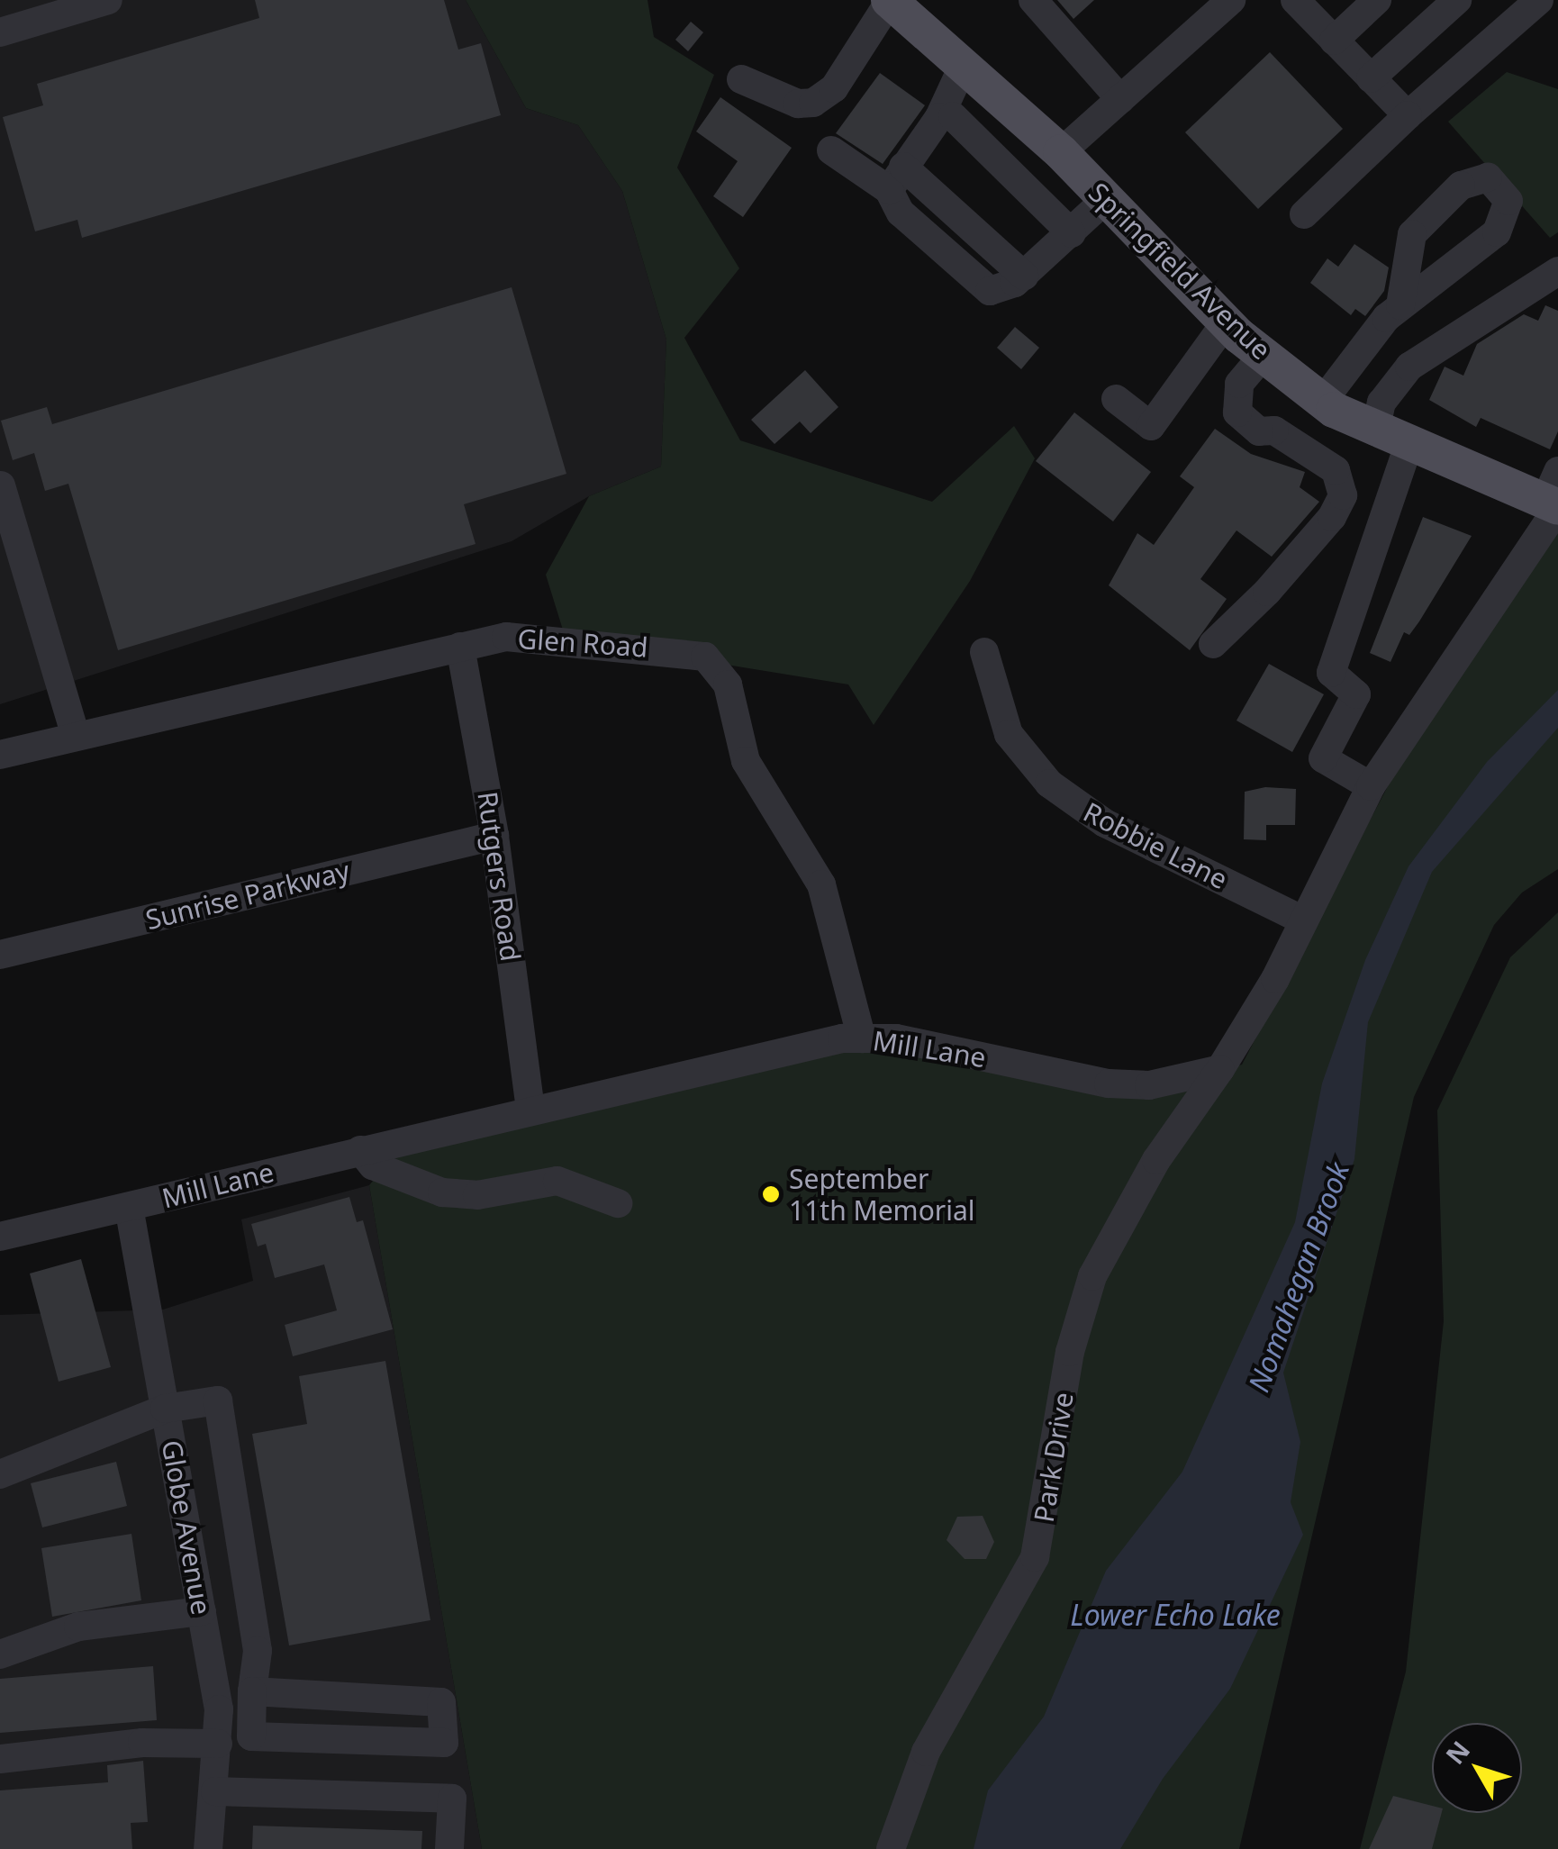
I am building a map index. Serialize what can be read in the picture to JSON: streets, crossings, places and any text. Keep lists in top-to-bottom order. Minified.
{"streets":{"main road":["Springfield Avenue"],"street":["Glen Road","Robbie Lane","Rutgers Road","Sunrise Parkway","Mill Lane","Park Drive","Globe Avenue"]},"crossings":[["Glen Road","Rutgers Road"],["Glen Road","Mill Lane"],["Rutgers Road","Sunrise Parkway"],["Rutgers Road","Mill Lane"],["Mill Lane","Park Drive"],["Mill Lane","Globe Avenue"]],"water":["Nomahegan Brook","Lower Echo Lake"],"places":["September 11th Memorial"],"north":"top left"}
